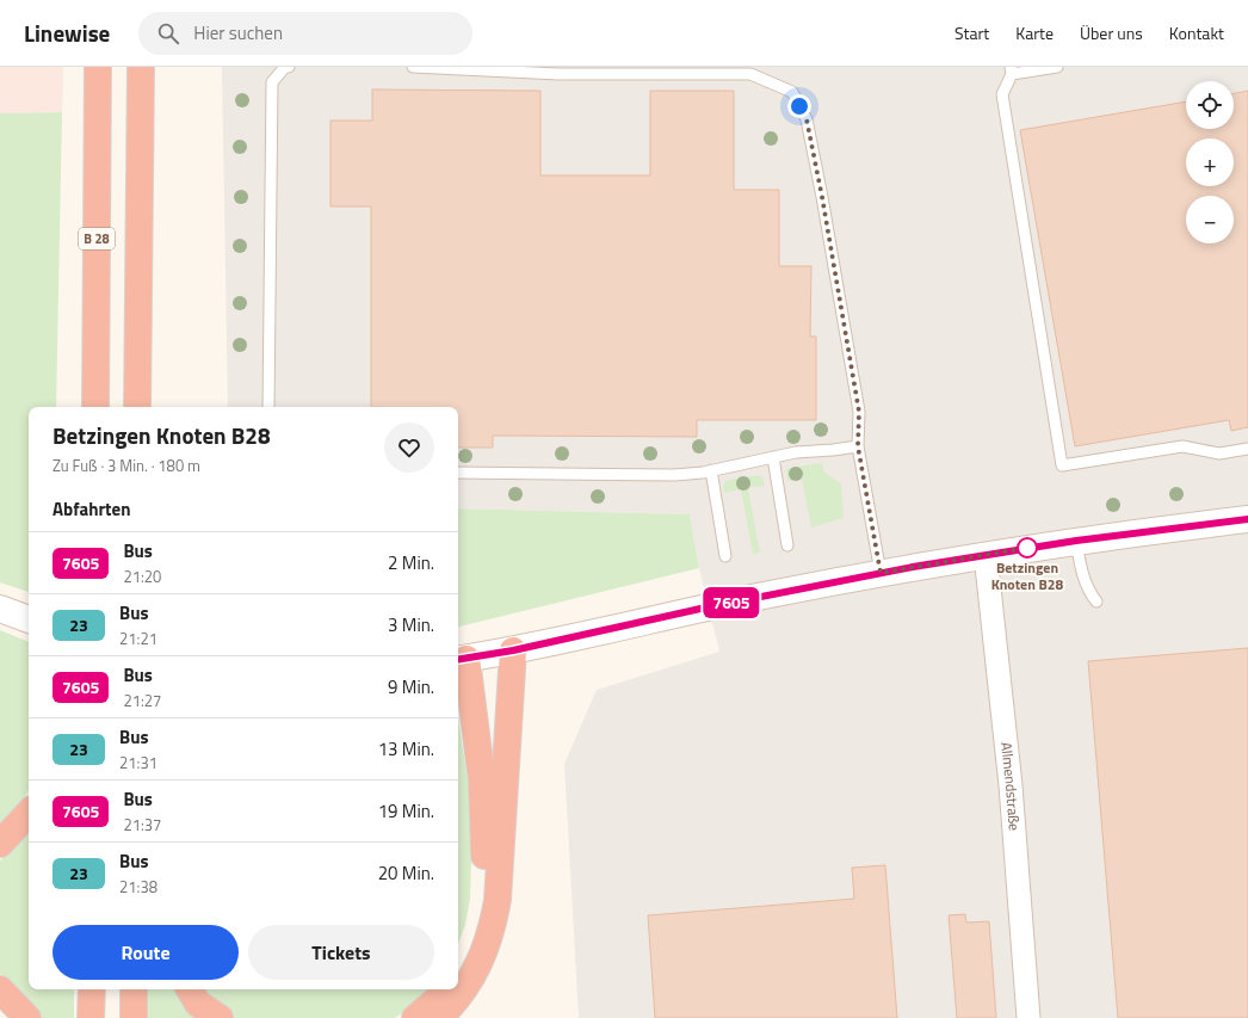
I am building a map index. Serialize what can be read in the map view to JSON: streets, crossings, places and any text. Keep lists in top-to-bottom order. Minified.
{"streets":{"highway":["B 28"],"street":["Allmendstraße"]},"places":["Betzingen Knoten B28"],"lines":["bus line 7605"],"page":{"header":"Linewise","search":"Hier suchen","nav":["Start","Karte","Über uns","Kontakt"],"on_map":"7605","map_buttons":["+","−"],"heading":[["Betzingen Knoten B28","Zu Fuß · 3 Min. · 180 m"],"Abfahrten"],"list":[{"mark":"7605","name":"Bus","note":"21:20","value":"2 Min."},{"mark":"23","name":"Bus","note":"21:21","value":"3 Min."},{"mark":"7605","name":"Bus","note":"21:27","value":"9 Min."},{"mark":"23","name":"Bus","note":"21:31","value":"13 Min."},{"mark":"7605","name":"Bus","note":"21:37","value":"19 Min."},{"mark":"23","name":"Bus","note":"21:38","value":"20 Min."}],"buttons":["Route","Tickets"]}}
